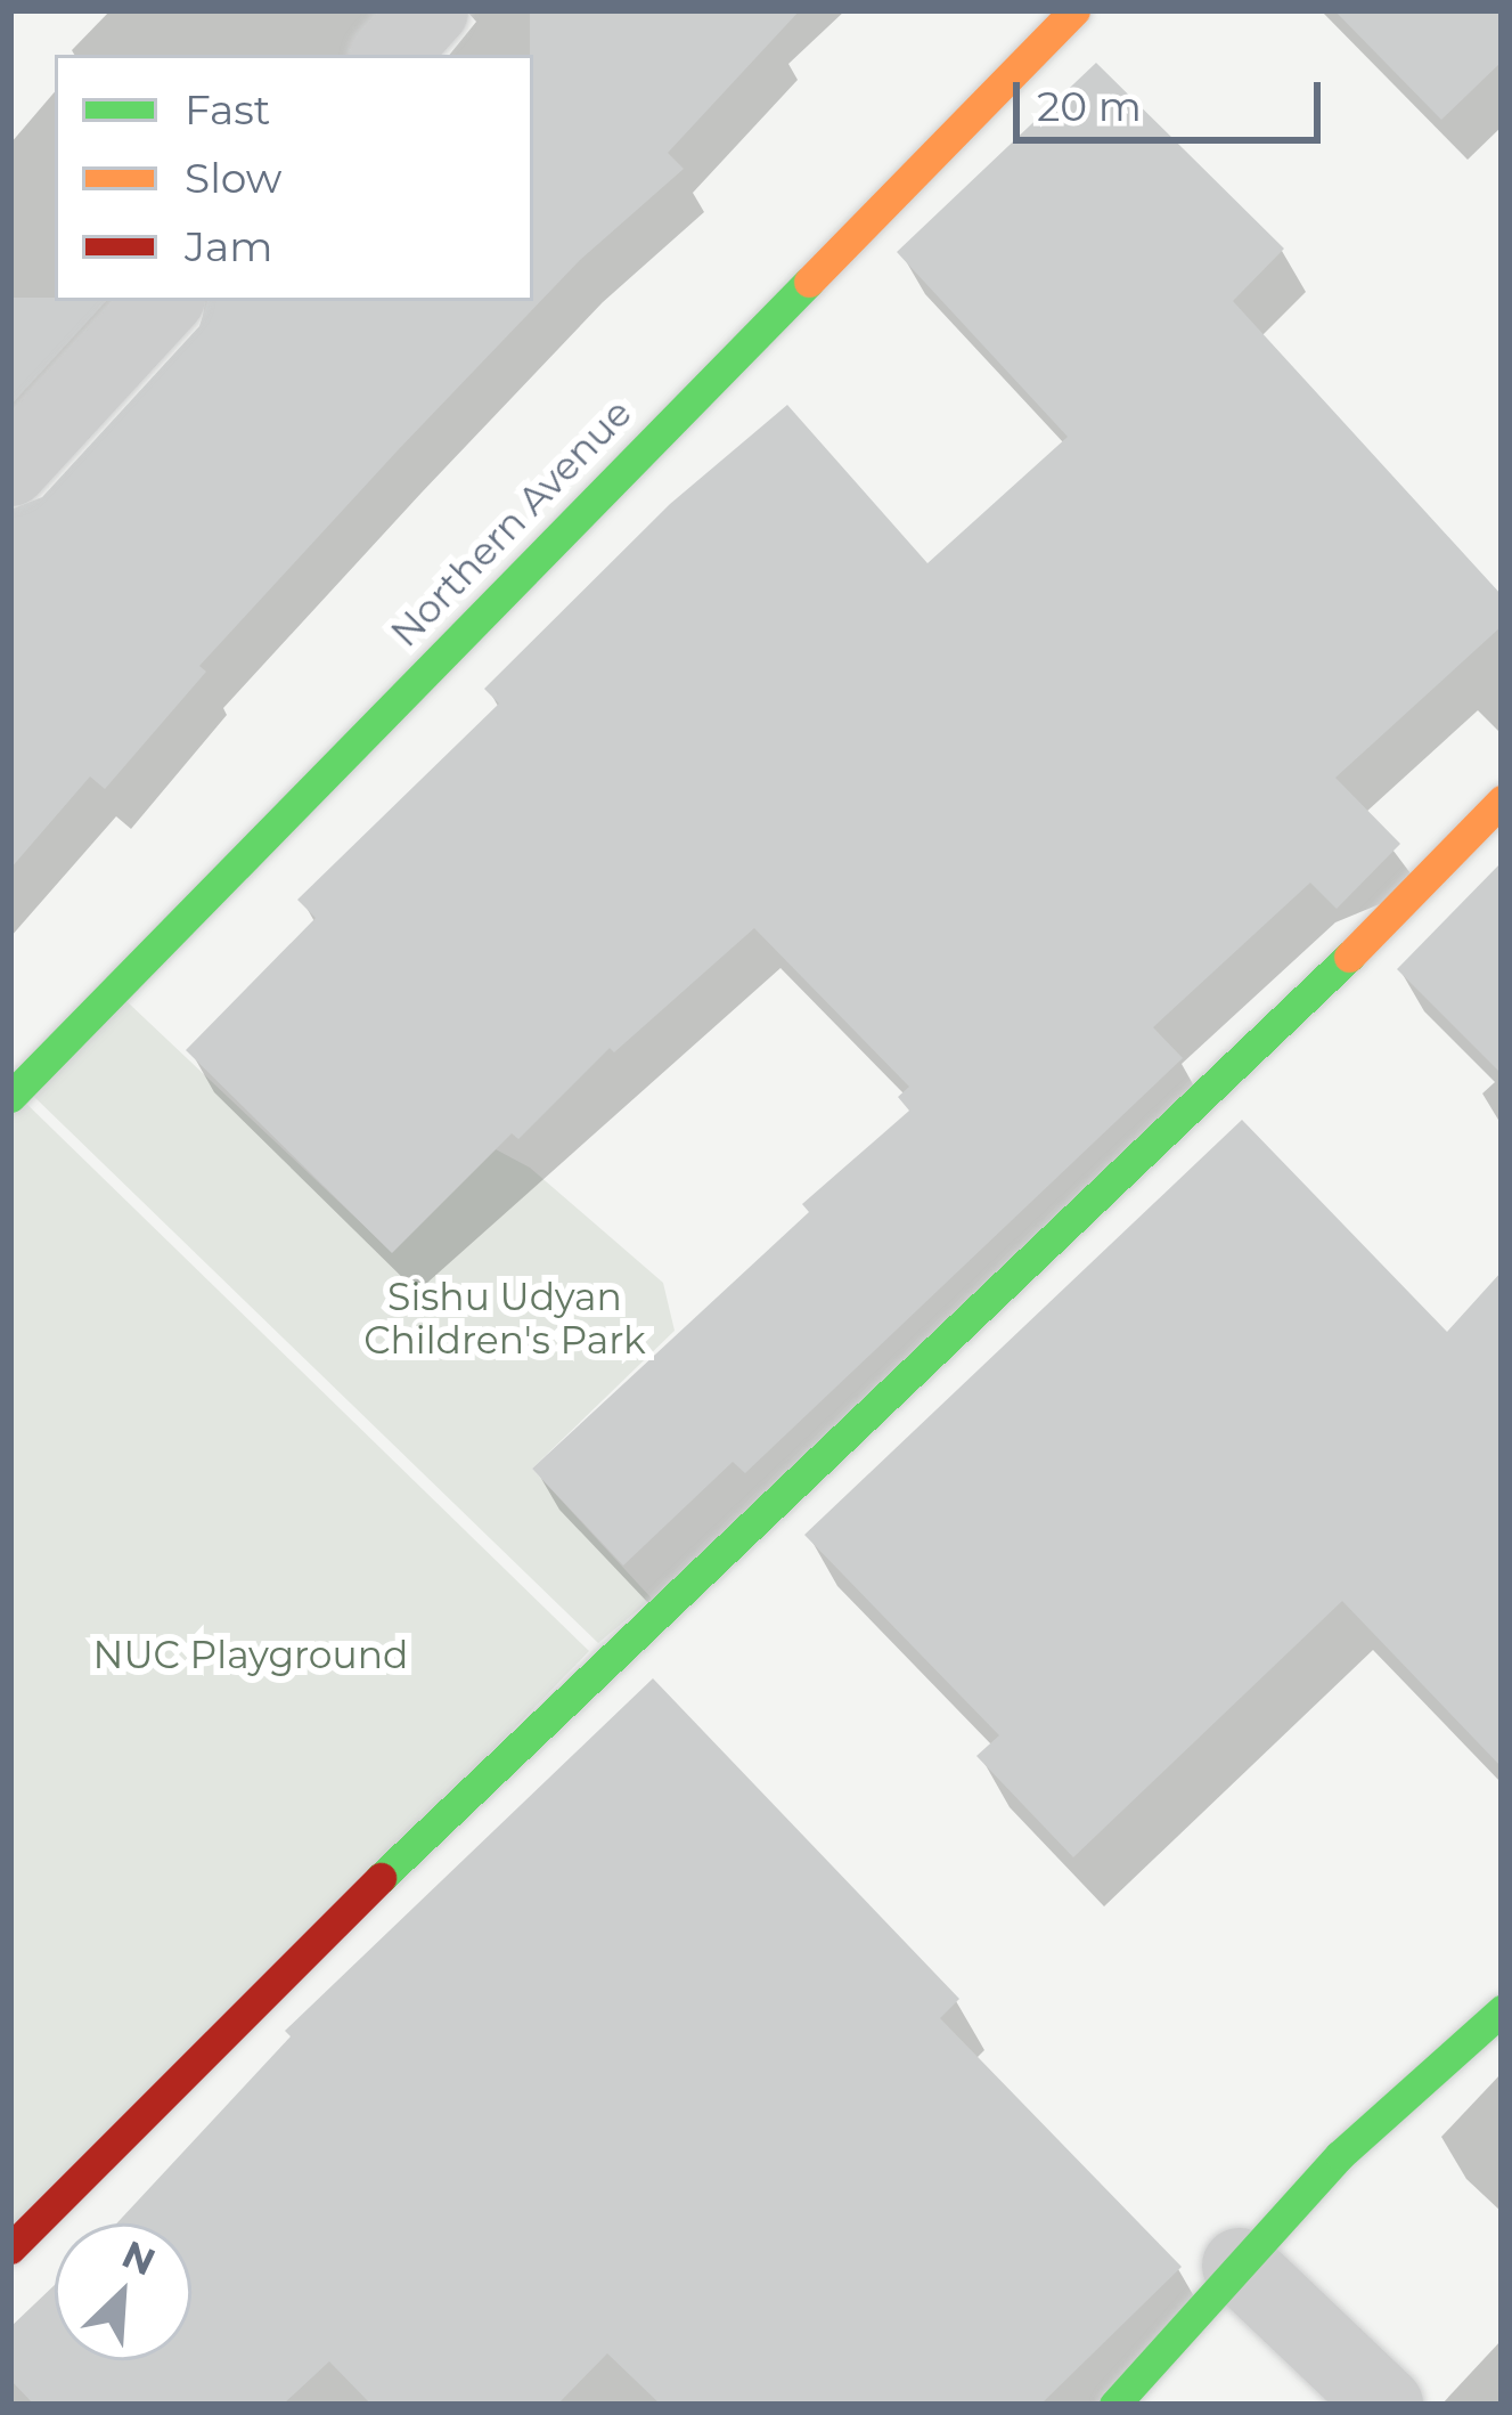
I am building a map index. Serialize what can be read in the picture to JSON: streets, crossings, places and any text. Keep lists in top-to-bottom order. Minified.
{"streets":{"street":["Northern Avenue"]},"parks":["Sishu Udyan Children's Park","NUC Playground"],"legend":["Fast","Slow","Jam"],"scale_bar":"20 m","north":"top right"}
